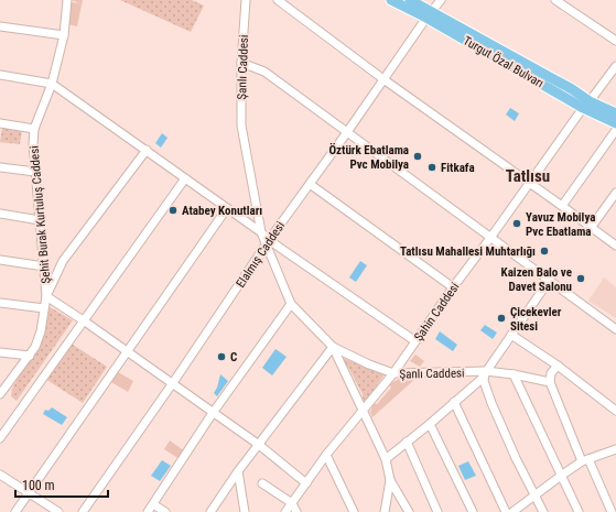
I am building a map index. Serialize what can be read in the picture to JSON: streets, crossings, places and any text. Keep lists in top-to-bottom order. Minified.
{"streets":{"main road":["Turgut Özal Bulvarı"],"street":["Şanlı Caddesi","Şehit Burak Kurtuluş Caddesi","Elalmış Caddesi","Şahin Caddesi"]},"crossings":[["Turgut Özal Bulvarı","Elalmış Caddesi"],["Turgut Özal Bulvarı","Şahin Caddesi"],["Şanlı Caddesi","Elalmış Caddesi"],["Şanlı Caddesi","Şahin Caddesi"]],"districts":["Tatlısu"],"places":["Öztürk Ebatlama Pvc Mobilya","Fitkafa","Atabey Konutları","Yavuz Mobilya Pvc Ebatlama","Tatlısu Mahallesi Muhtarlığı","Kaizen Balo ve Davet Salonu","Çicekevler Sitesi","C"],"scale_bar":"100 m"}
